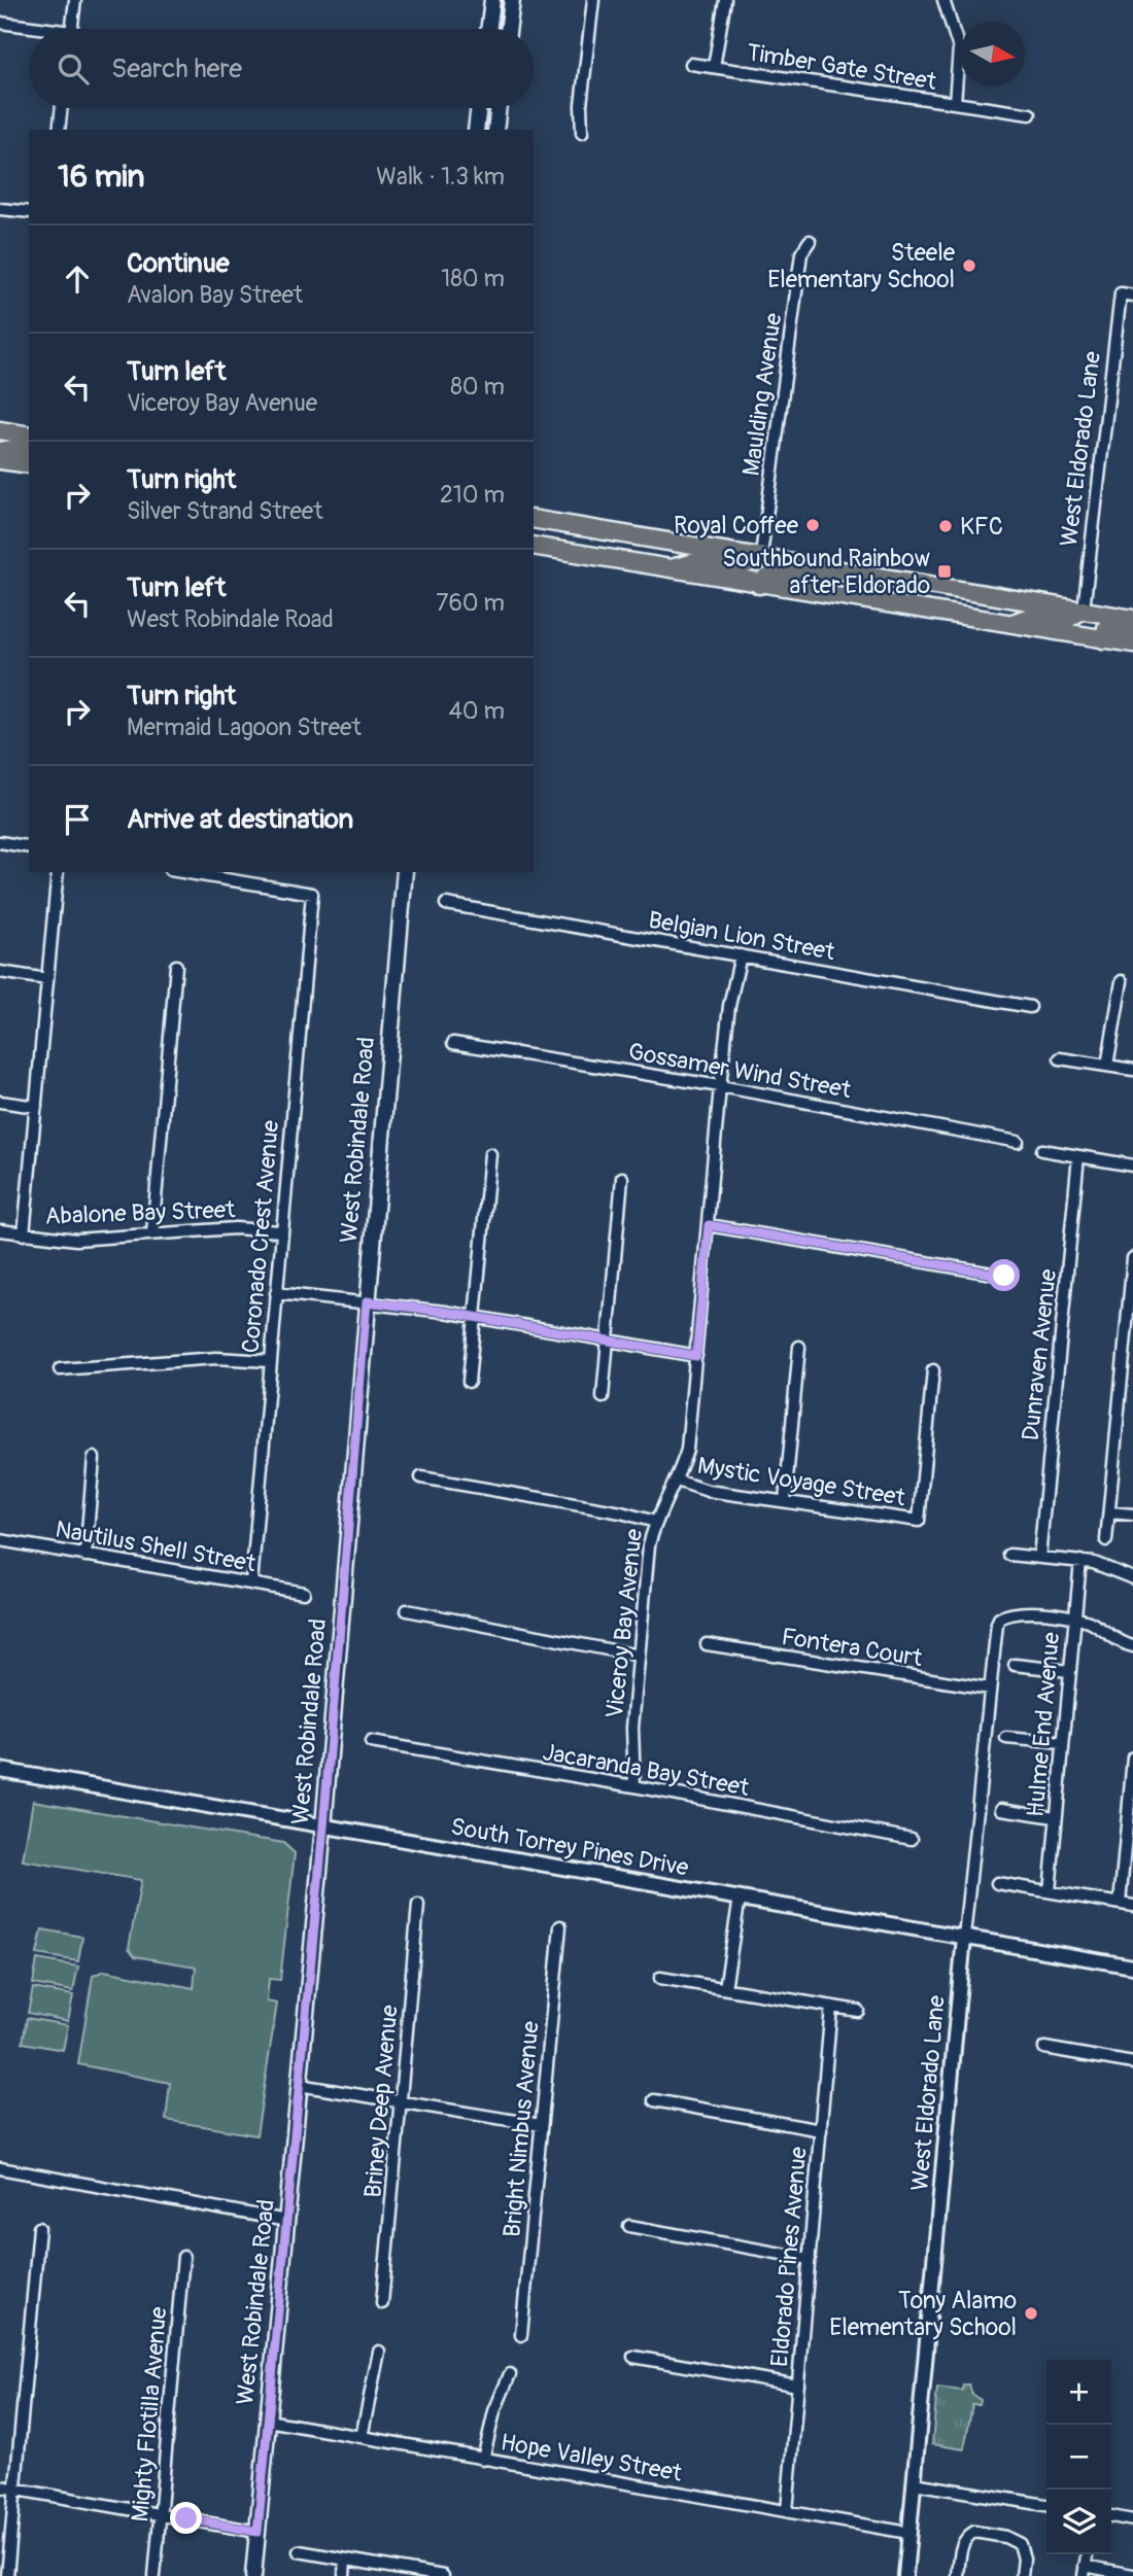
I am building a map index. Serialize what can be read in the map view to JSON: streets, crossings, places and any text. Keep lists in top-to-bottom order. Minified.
{"streets":{"main road":["West Robindale Road"],"street":["Timber Gate Street","Maulding Avenue","West Eldorado Lane","Belgian Lion Street","Gossamer Wind Street","Abalone Bay Street","Coronado Crest Avenue","Dunraven Avenue","Mystic Voyage Street","Nautilus Shell Street","Viceroy Bay Avenue","Fontera Court","Hulme End Avenue","Jacaranda Bay Street","South Torrey Pines Drive","Briney Deep Avenue","Bright Nimbus Avenue","Eldorado Pines Avenue","Mighty Flotilla Avenue","Hope Valley Street"]},"crossings":[["West Eldorado Lane","Fontera Court"],["West Eldorado Lane","Hulme End Avenue"],["West Eldorado Lane","South Torrey Pines Drive"],["West Eldorado Lane","Hope Valley Street"],["Belgian Lion Street","Viceroy Bay Avenue"],["Gossamer Wind Street","Viceroy Bay Avenue"],["West Robindale Road","South Torrey Pines Drive"],["West Robindale Road","Hope Valley Street"],["Abalone Bay Street","Coronado Crest Avenue"],["Coronado Crest Avenue","Nautilus Shell Street"],["Mystic Voyage Street","Viceroy Bay Avenue"],["Viceroy Bay Avenue","Jacaranda Bay Street"],["Eldorado Pines Avenue","Hope Valley Street"]],"places":{"other":["Steele Elementary School","Royal Coffee","KFC","Tony Alamo Elementary School"],"transit":["Southbound Rainbow after Eldorado"]},"north":"right","page":{"search":"Search here","heading":["16 min","Walk · 1.3 km"],"list":[["Continue","Avalon Bay Street","180 m"],["Turn left","Viceroy Bay Avenue","80 m"],["Turn right","Silver Strand Street","210 m"],["Turn left","West Robindale Road","760 m"],["Turn right","Mermaid Lagoon Street","40 m"],"Arrive at destination"],"map_buttons":["+","−"]}}
